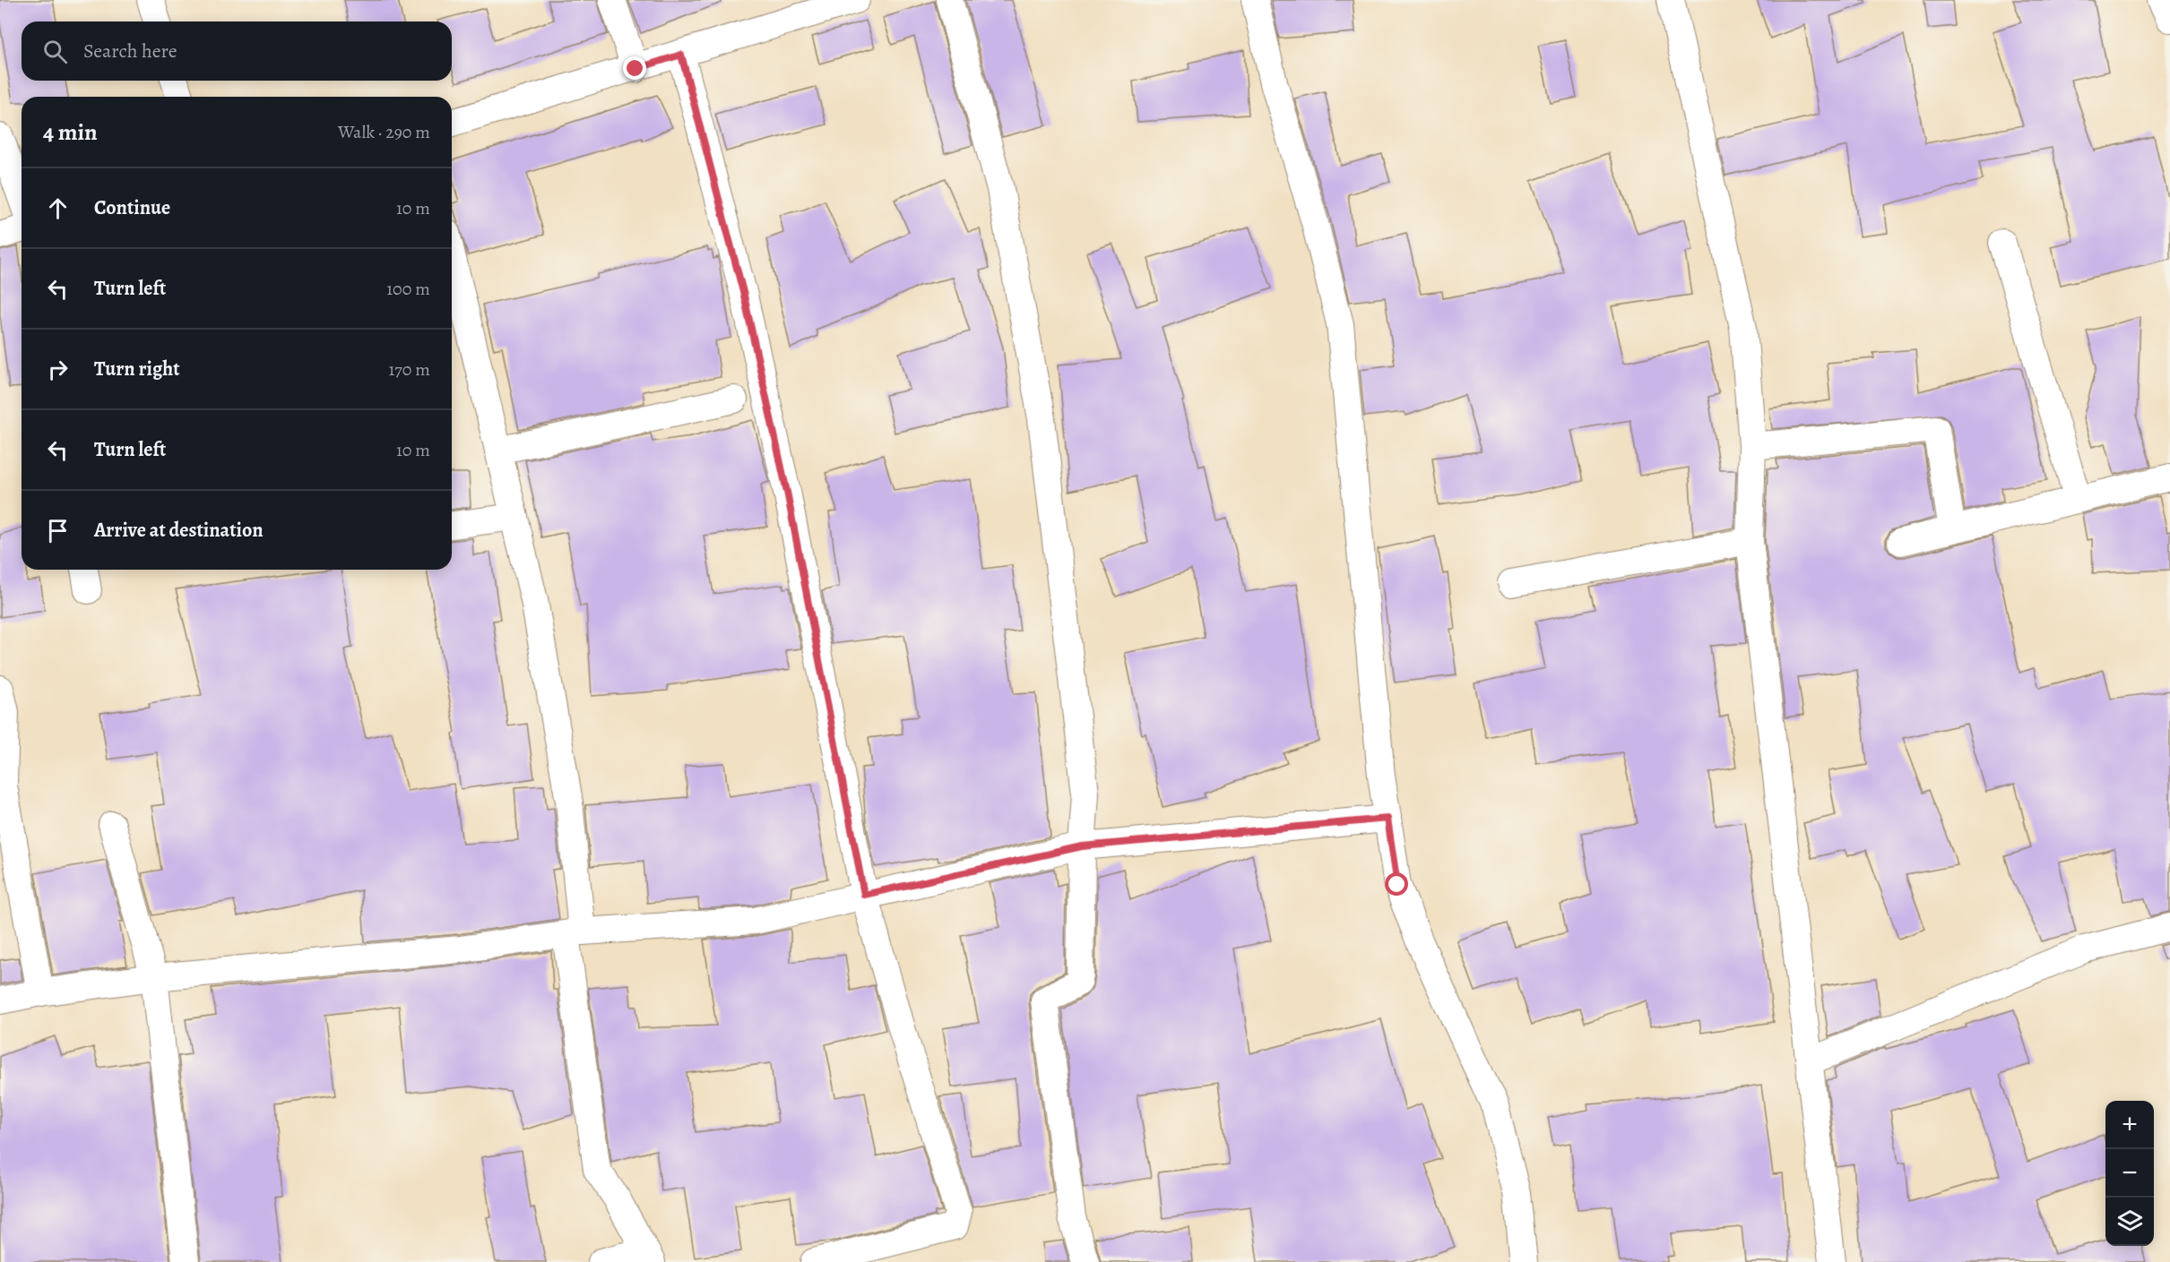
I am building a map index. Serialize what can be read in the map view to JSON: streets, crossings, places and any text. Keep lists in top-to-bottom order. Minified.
{"page":{"search":"Search here","heading":["4 min","Walk · 290 m"],"list":[["Continue","10 m"],["Turn left","100 m"],["Turn right","170 m"],["Turn left","10 m"],"Arrive at destination"],"map_buttons":["+","−"]}}
